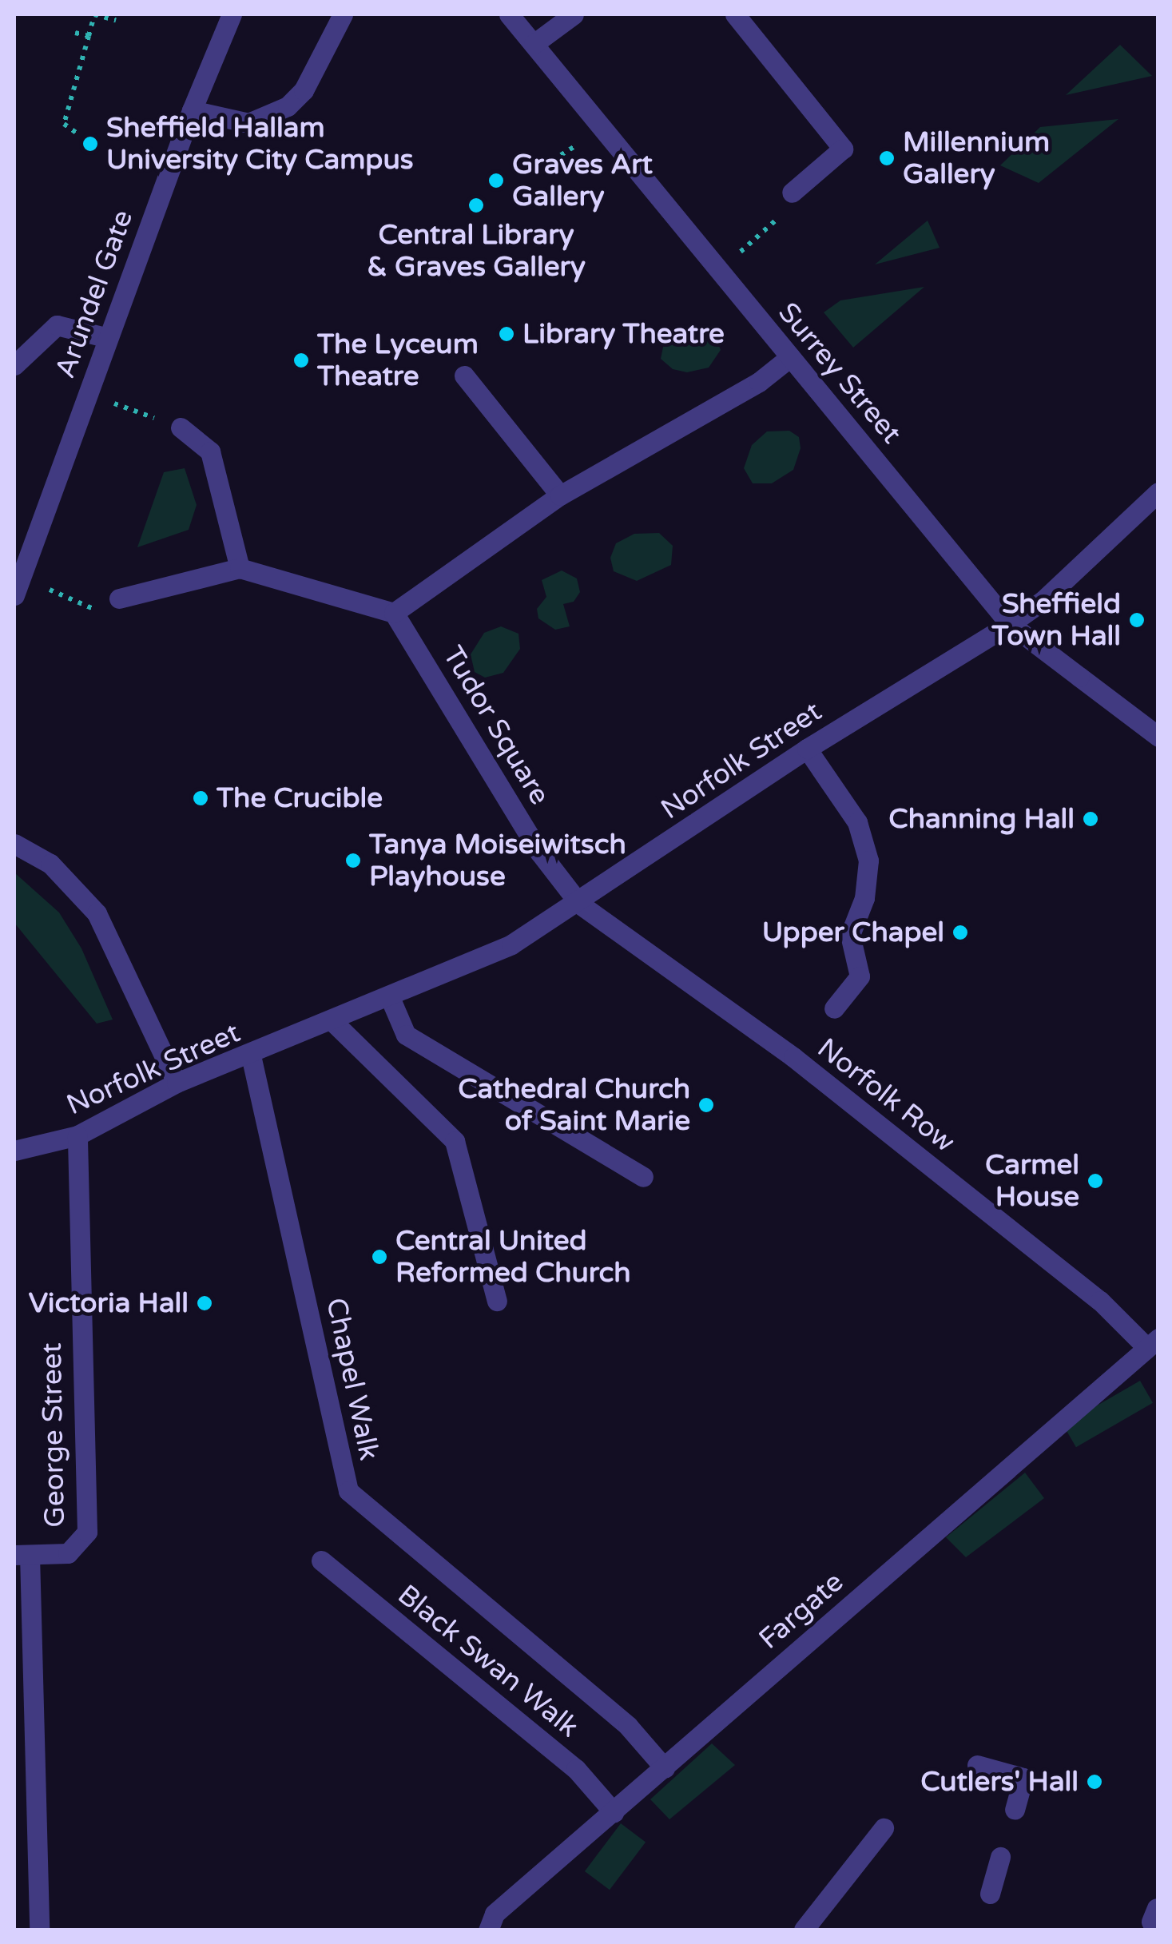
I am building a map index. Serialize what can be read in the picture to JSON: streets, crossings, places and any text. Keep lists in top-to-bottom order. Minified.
{"streets":{"street":["Arundel Gate","Surrey Street","Tudor Square","Norfolk Street","Norfolk Row","Chapel Walk","George Street","Fargate","Black Swan Walk"]},"crossings":[["Surrey Street","Norfolk Street"],["Tudor Square","Norfolk Street"],["Tudor Square","Norfolk Row"],["Norfolk Street","Norfolk Row"],["Norfolk Street","Chapel Walk"],["Norfolk Street","George Street"],["Norfolk Row","Fargate"],["Chapel Walk","Fargate"],["Fargate","Black Swan Walk"]],"places":["Sheffield Hallam University City Campus","Millennium Gallery","Graves Art Gallery","Central Library & Graves Gallery","Library Theatre","The Lyceum Theatre","Sheffield Town Hall","The Crucible","Channing Hall","Tanya Moiseiwitsch Playhouse","Upper Chapel","Cathedral Church of Saint Marie","Carmel House","Central United Reformed Church","Victoria Hall","Cutlers' Hall"]}
